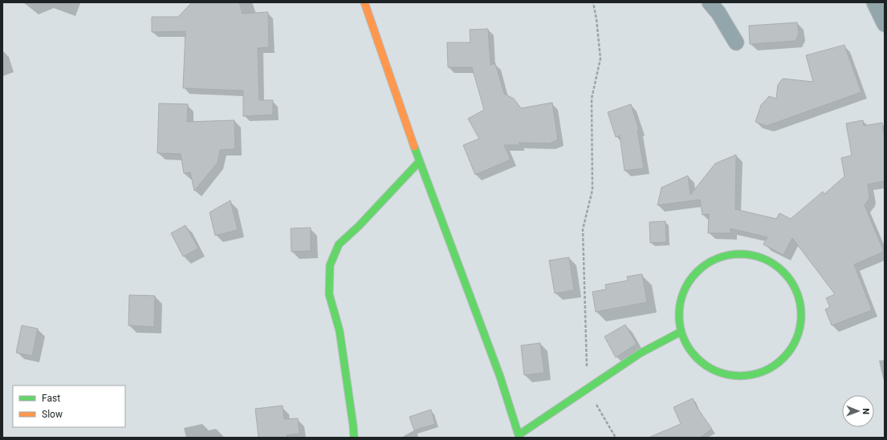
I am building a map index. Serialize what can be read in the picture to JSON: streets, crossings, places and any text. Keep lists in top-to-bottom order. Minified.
{"legend":["Fast","Slow"],"north":"right"}
